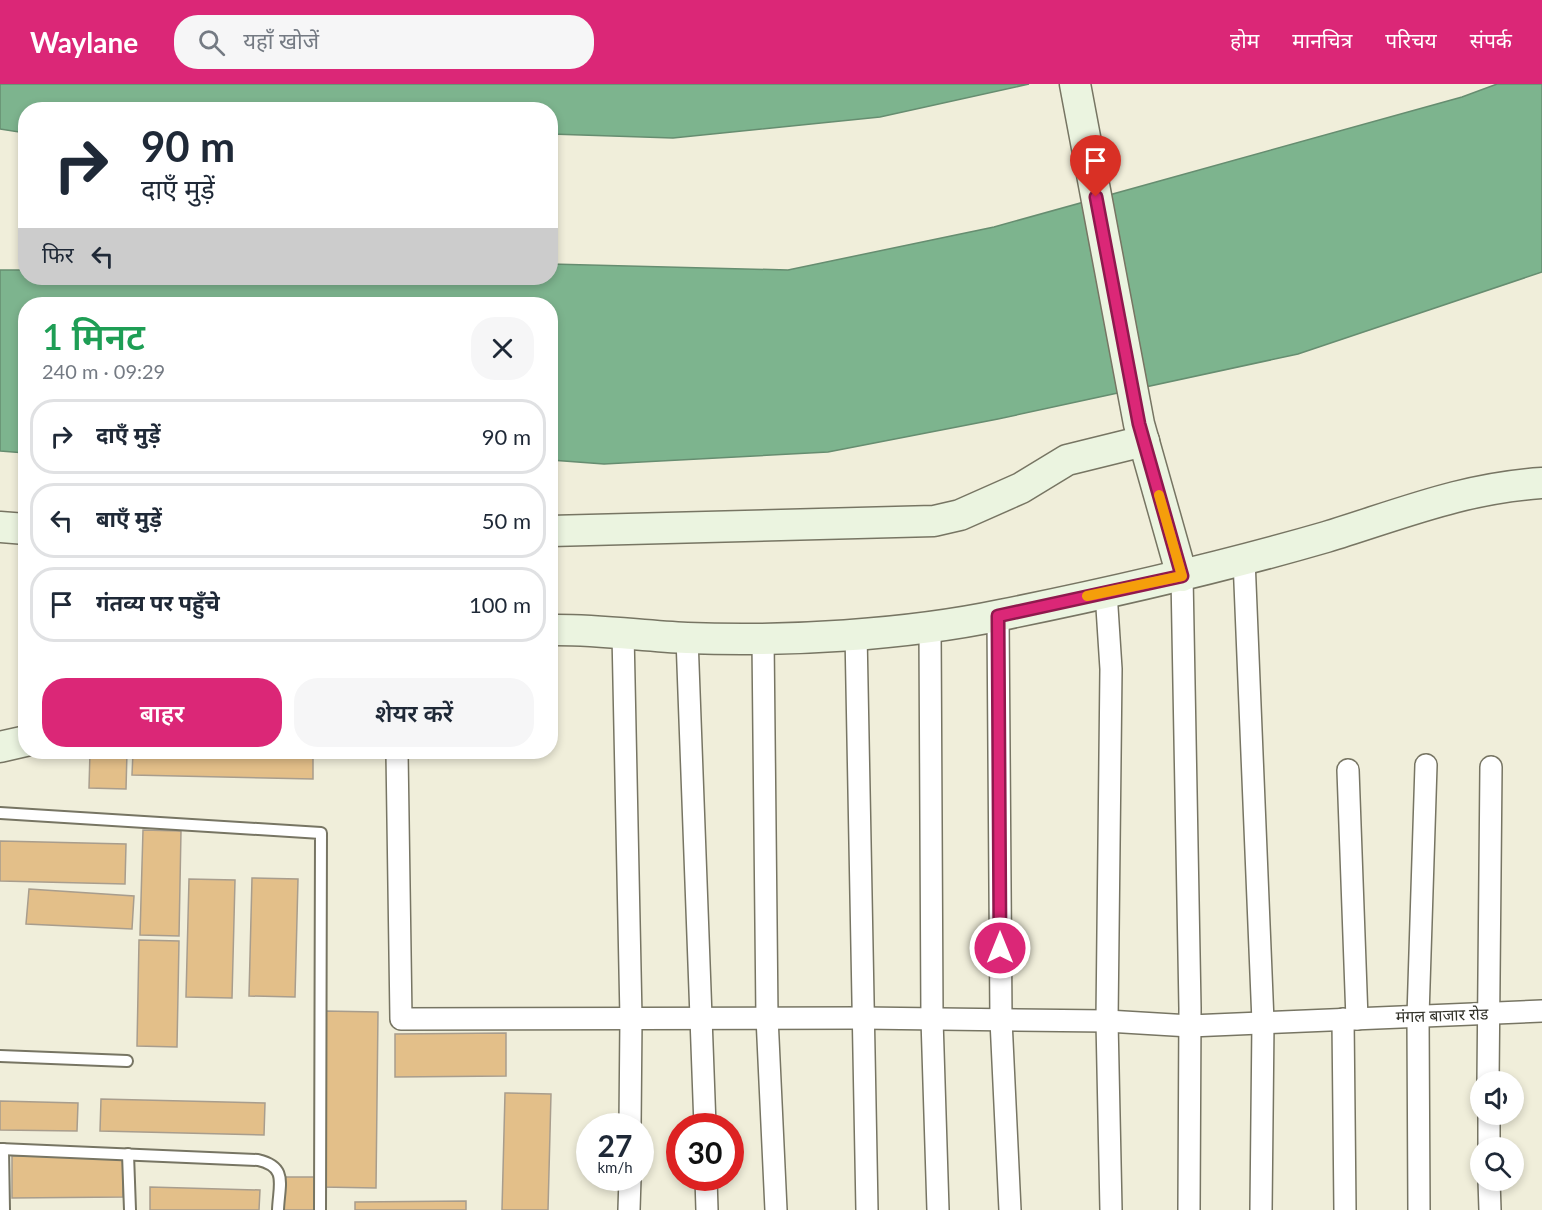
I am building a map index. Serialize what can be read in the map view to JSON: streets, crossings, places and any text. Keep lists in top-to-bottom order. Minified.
{"streets":{"street":["मंगल बाजार रोड"]},"page":{"header":"Waylane","search":"यहाँ खोजें","nav":["होम","मानचित्र","परिचय","संपर्क"],"turn":["90 m","दाएँ मुड़ें"],"then":"फिर","heading":["1 मिनट","240 m · 09:29"],"list":[{"name":"दाएँ मुड़ें","value":"90 m"},{"name":"बाएँ मुड़ें","value":"50 m"},{"name":"गंतव्य पर पहुँचे","value":"100 m"}],"buttons":["बाहर","शेयर करें"],"speed":"27 km/h","limit":"30"}}
